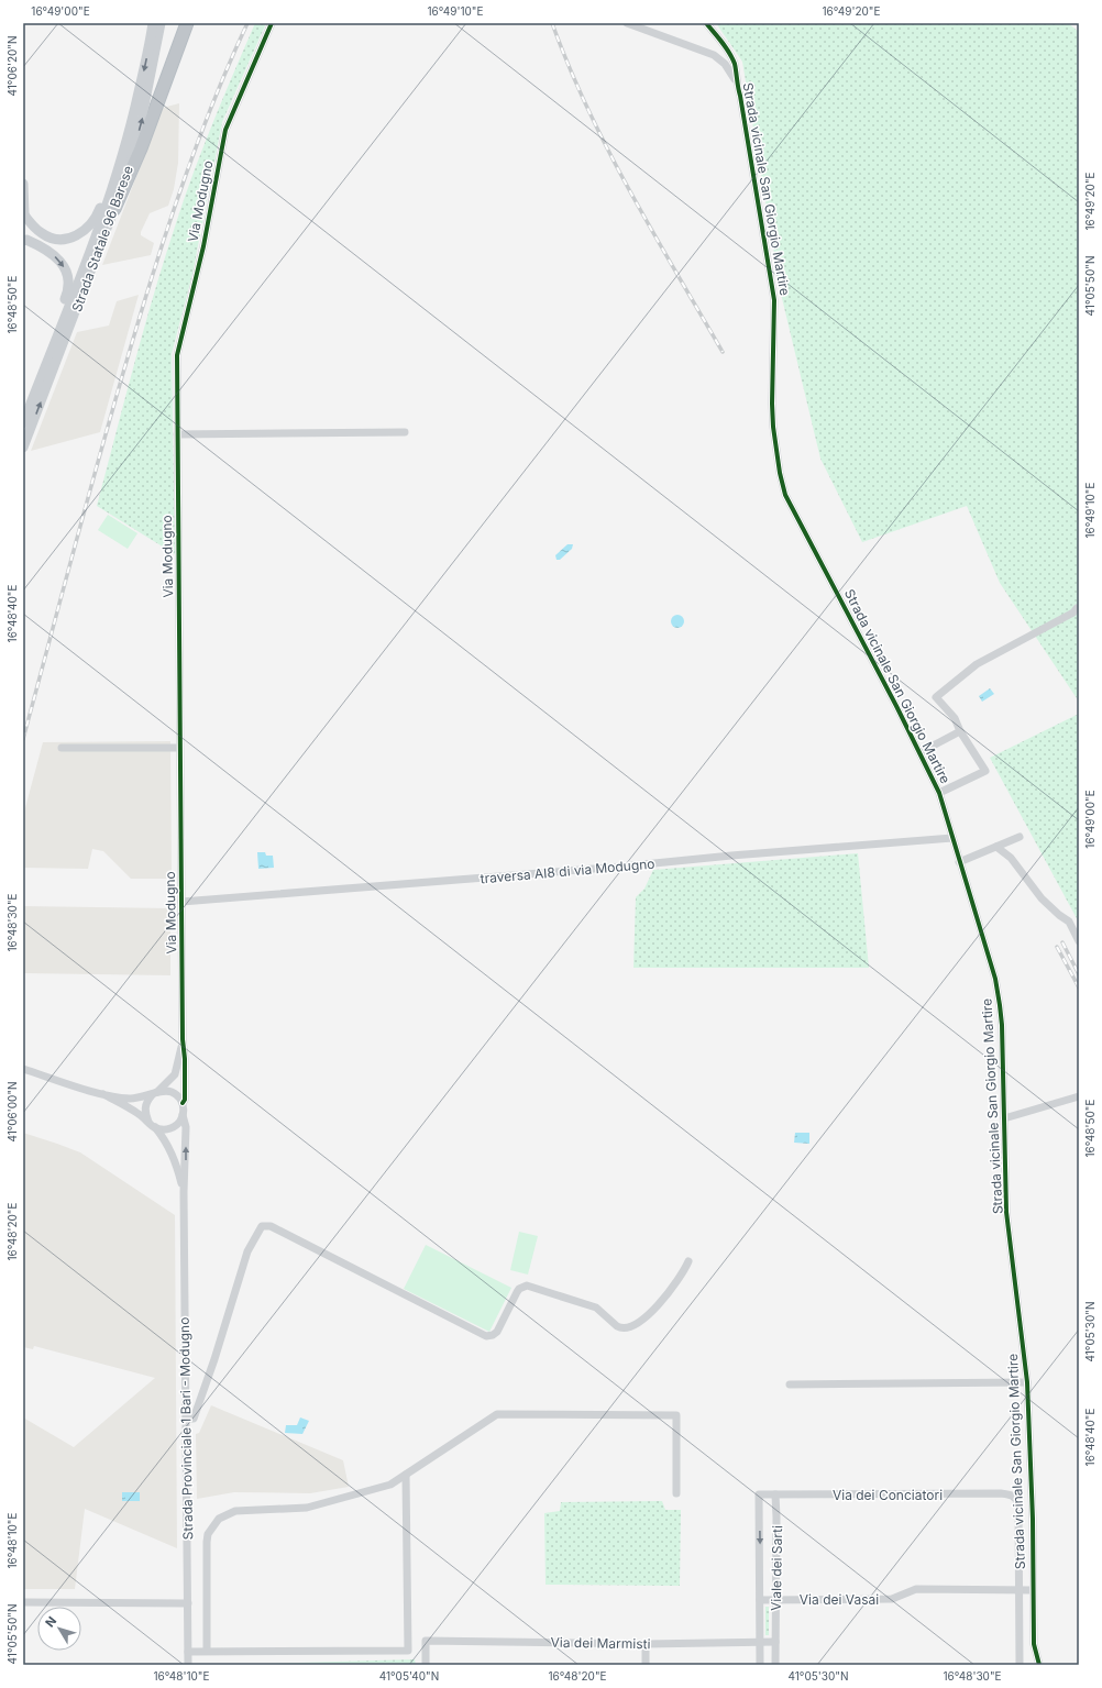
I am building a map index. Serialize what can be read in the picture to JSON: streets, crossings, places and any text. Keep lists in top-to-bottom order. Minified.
{"streets":{"main road":["Strada Statale 96 Barese"],"street":["Strada vicinale San Giorgio Martire","Via Modugno","traversa AI8 di via Modugno","Strada Provinciale 1 Bari - Modugno","Via dei Conciatori","Viale dei Sarti","Via dei Vasai","Via dei Marmisti"]},"crossings":[["Strada vicinale San Giorgio Martire","traversa AI8 di via Modugno"],["Via Modugno","traversa AI8 di via Modugno"],["Via Modugno","Strada Provinciale 1 Bari - Modugno"],["Via dei Conciatori","Viale dei Sarti"],["Via dei Conciatori","Via dei Vasai"],["Viale dei Sarti","Via dei Vasai"],["Viale dei Sarti","Via dei Marmisti"]],"north":"top left","coordinates":["16°49'00\"E","16°49'10\"E","16°49'20\"E","41°06'20\"N","41°05'50\"N","16°48'50\"E","16°48'40\"E","16°48'30\"E","41°06'00\"N","16°48'20\"E","41°05'30\"N","16°48'10\"E","41°05'40\"N"]}
